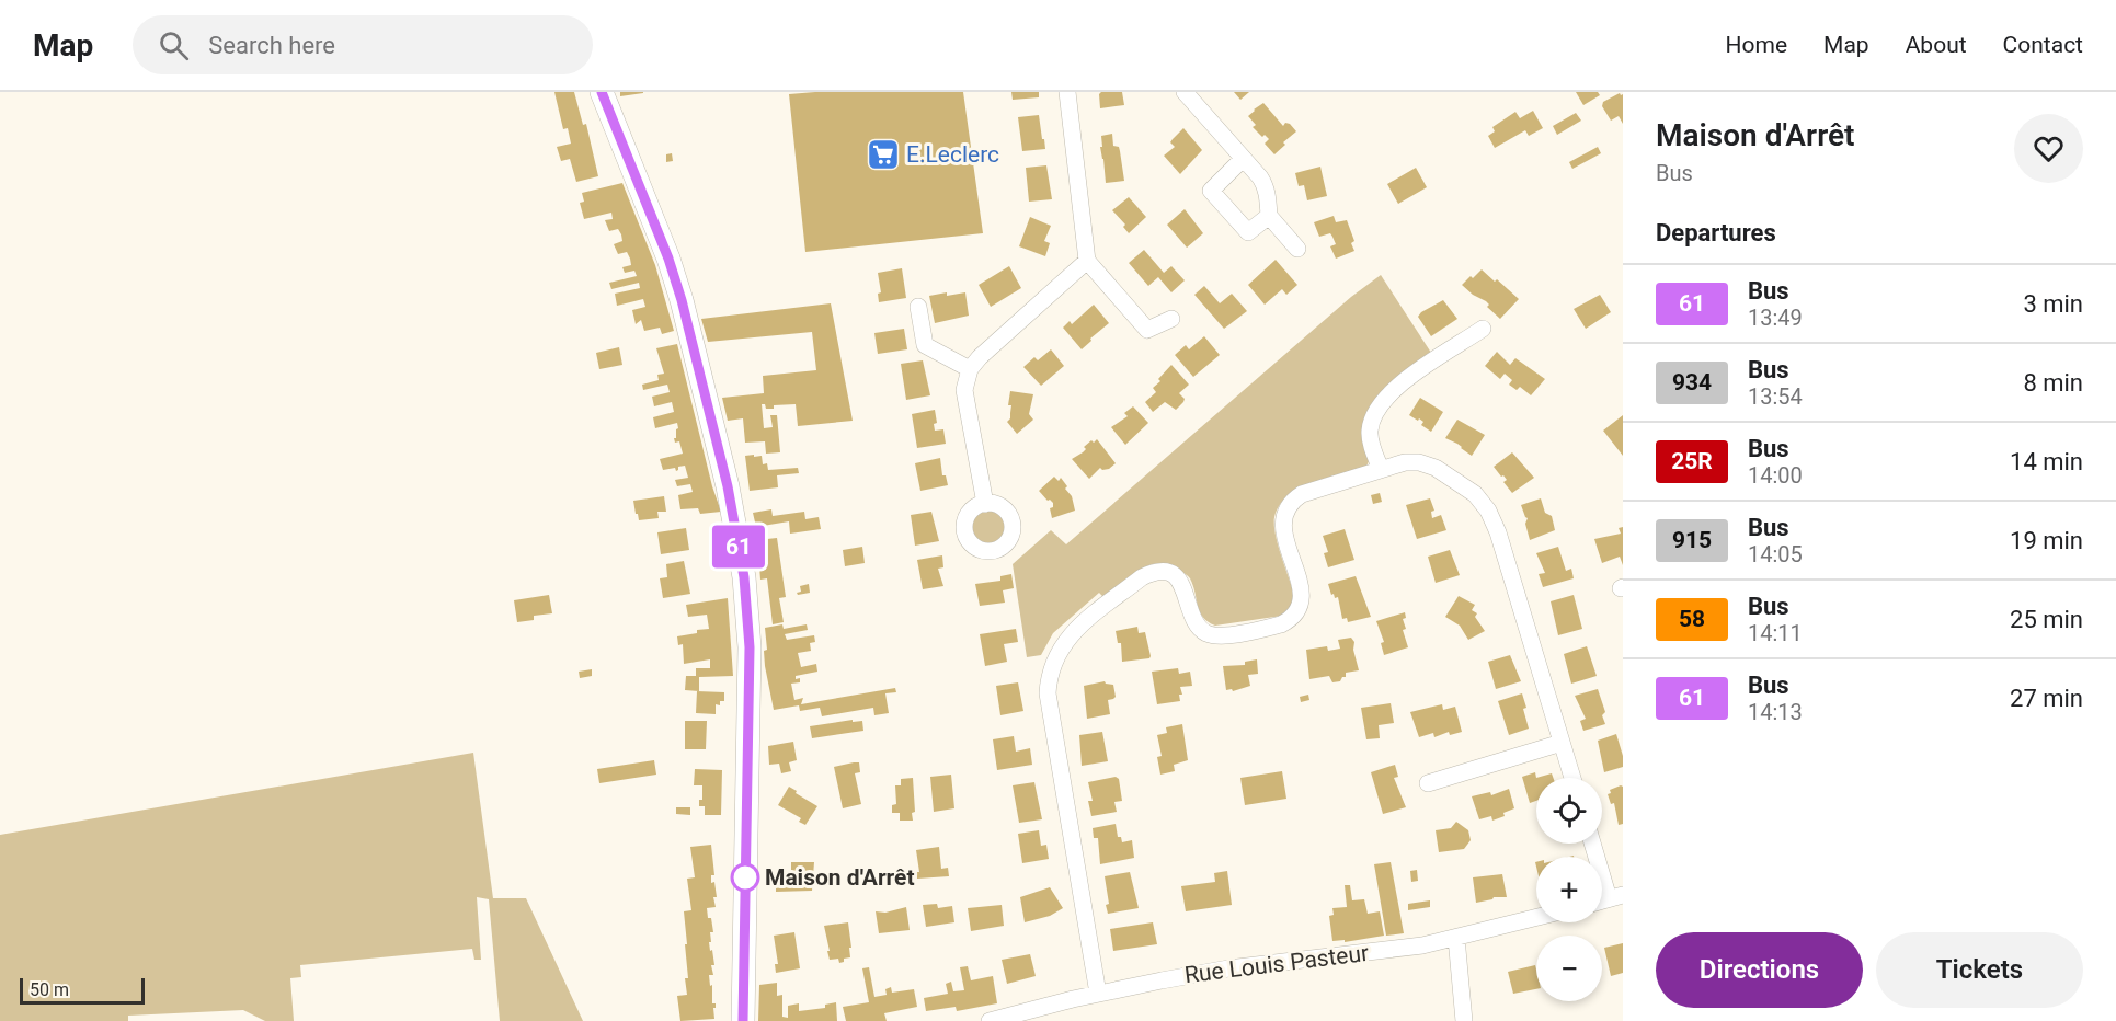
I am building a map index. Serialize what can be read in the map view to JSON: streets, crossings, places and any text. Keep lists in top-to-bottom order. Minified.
{"streets":{"street":["Rue Louis Pasteur"]},"places":{"supermarket":["E.Leclerc"],"other":["Maison d'Arrêt"]},"lines":["bus line 61"],"scale_bar":"50 m","page":{"header":"Map","search":"Search here","nav":["Home","Map","About","Contact"],"on_map":"61","heading":[["Maison d'Arrêt","Bus"],"Departures"],"list":[{"mark":"61","name":"Bus","note":"13:49","value":"3 min"},{"mark":"934","name":"Bus","note":"13:54","value":"8 min"},{"mark":"25R","name":"Bus","note":"14:00","value":"14 min"},{"mark":"915","name":"Bus","note":"14:05","value":"19 min"},{"mark":"58","name":"Bus","note":"14:11","value":"25 min"},{"mark":"61","name":"Bus","note":"14:13","value":"27 min"}],"map_buttons":["+","−"],"buttons":["Directions","Tickets"],"scale":"50 m"}}
